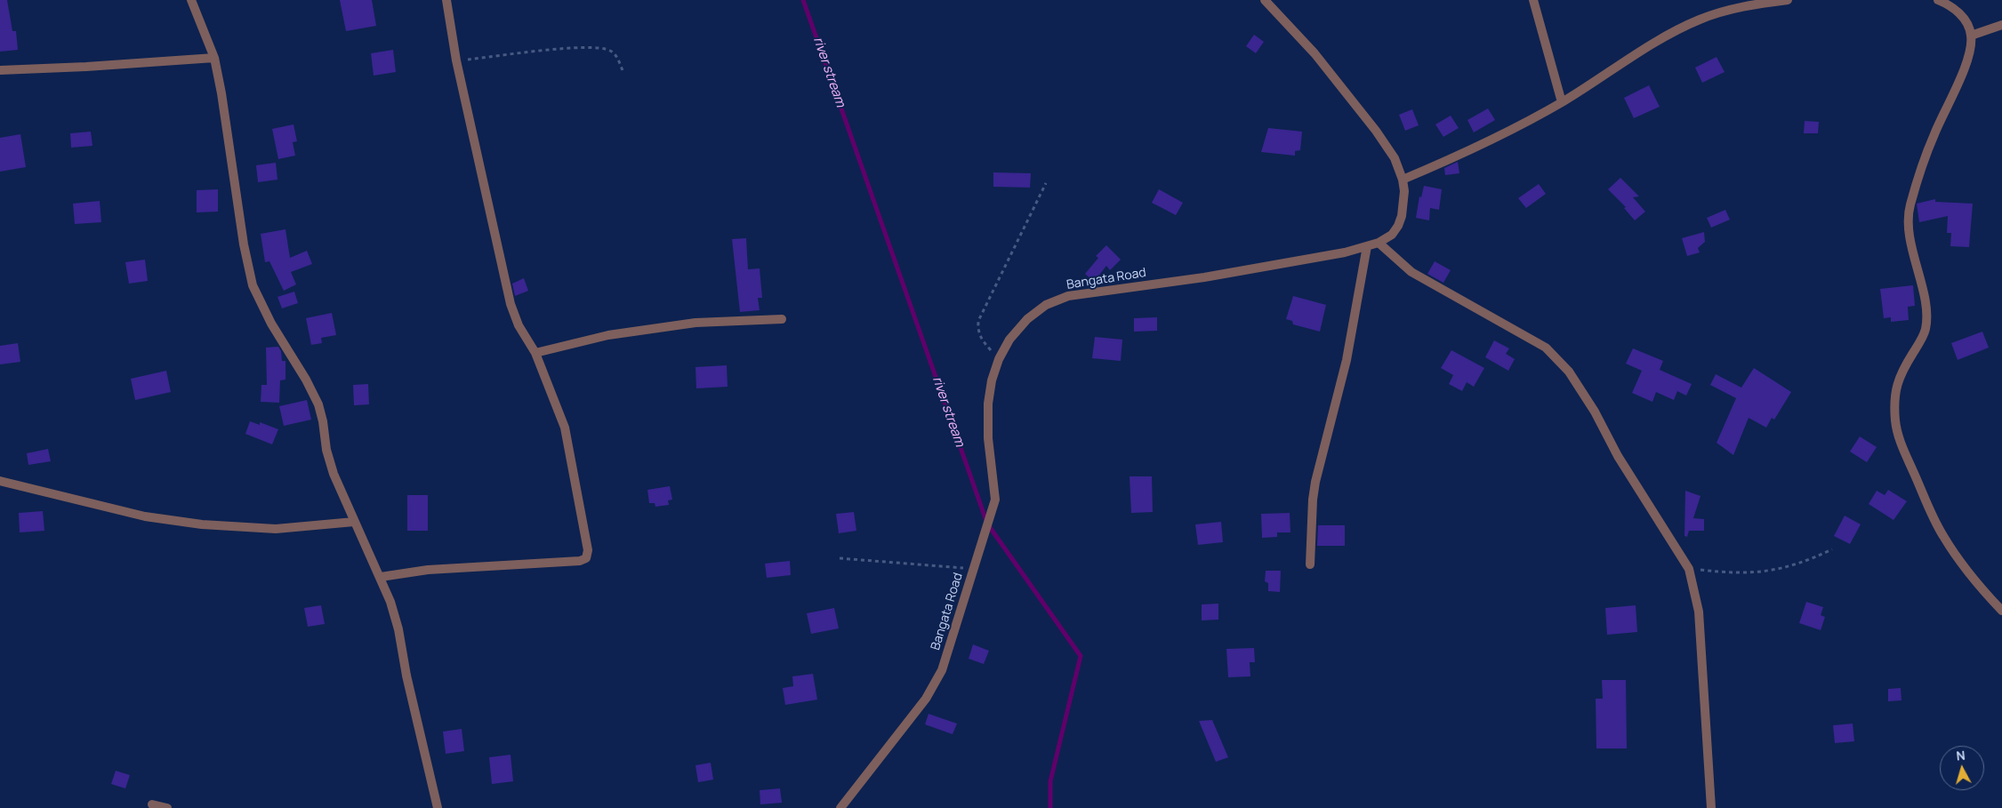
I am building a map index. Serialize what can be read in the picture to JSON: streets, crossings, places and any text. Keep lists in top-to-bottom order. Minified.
{"streets":{"street":["Bangata Road"]},"water":["river stream"],"north":"top"}
